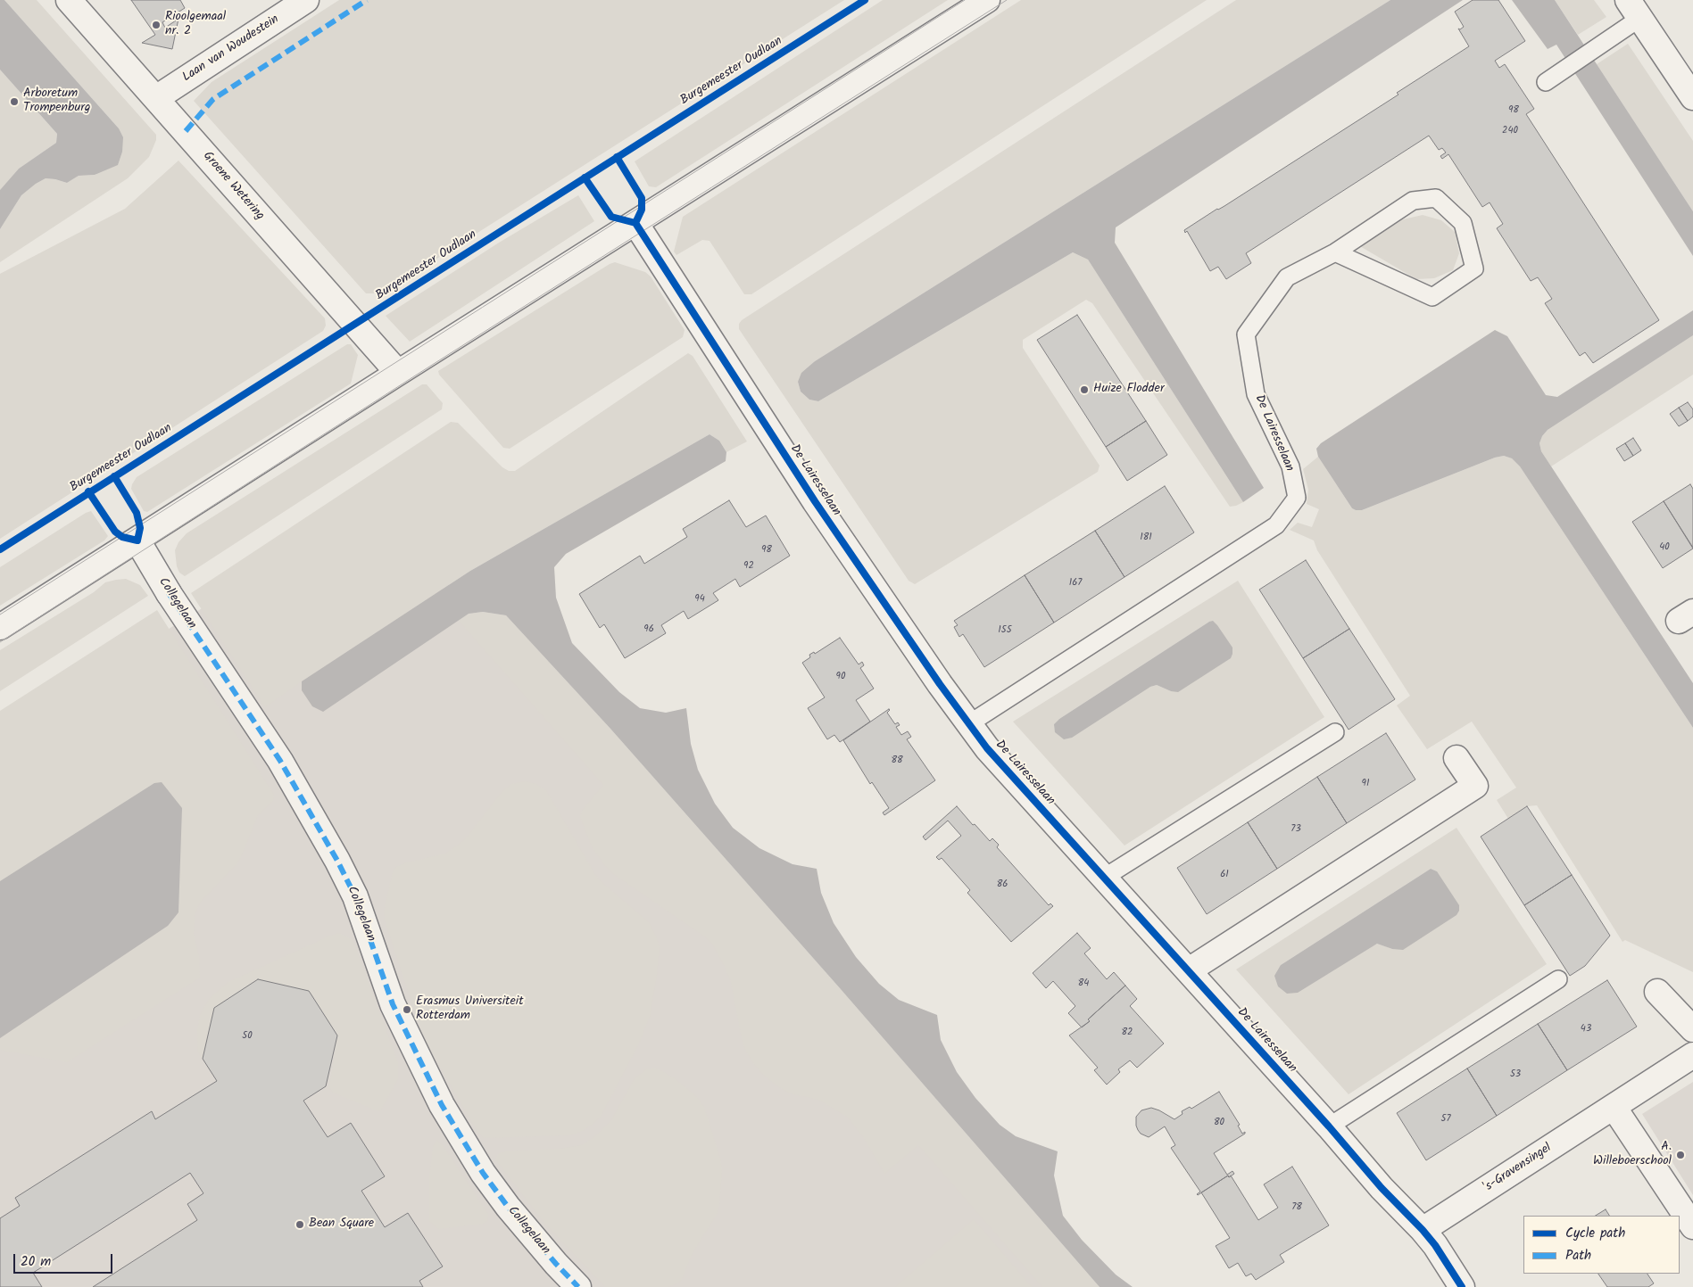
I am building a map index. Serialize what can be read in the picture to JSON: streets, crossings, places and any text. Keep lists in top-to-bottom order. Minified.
{"streets":{"street":["Laan van Woudestein","Groene Wetering","De Lairesselaan","Collegelaan","'s-Gravensingel"],"cycle path":["Burgemeester Oudlaan"]},"crossings":[["Laan van Woudestein","Groene Wetering"],["De Lairesselaan","'s-Gravensingel"]],"places":["Rioolgemaal nr. 2","Arboretum Trompenburg","Huize Flodder","Erasmus Universiteit Rotterdam","A. Willeboerschool","Bean Square"],"house_numbers":["98","240","181","40","98","92","167","94","96","155","90","88","91","73","61","86","84","43","82","50","53","57","80","78"],"legend":["Cycle path","Path"],"scale_bar":"20 m"}
